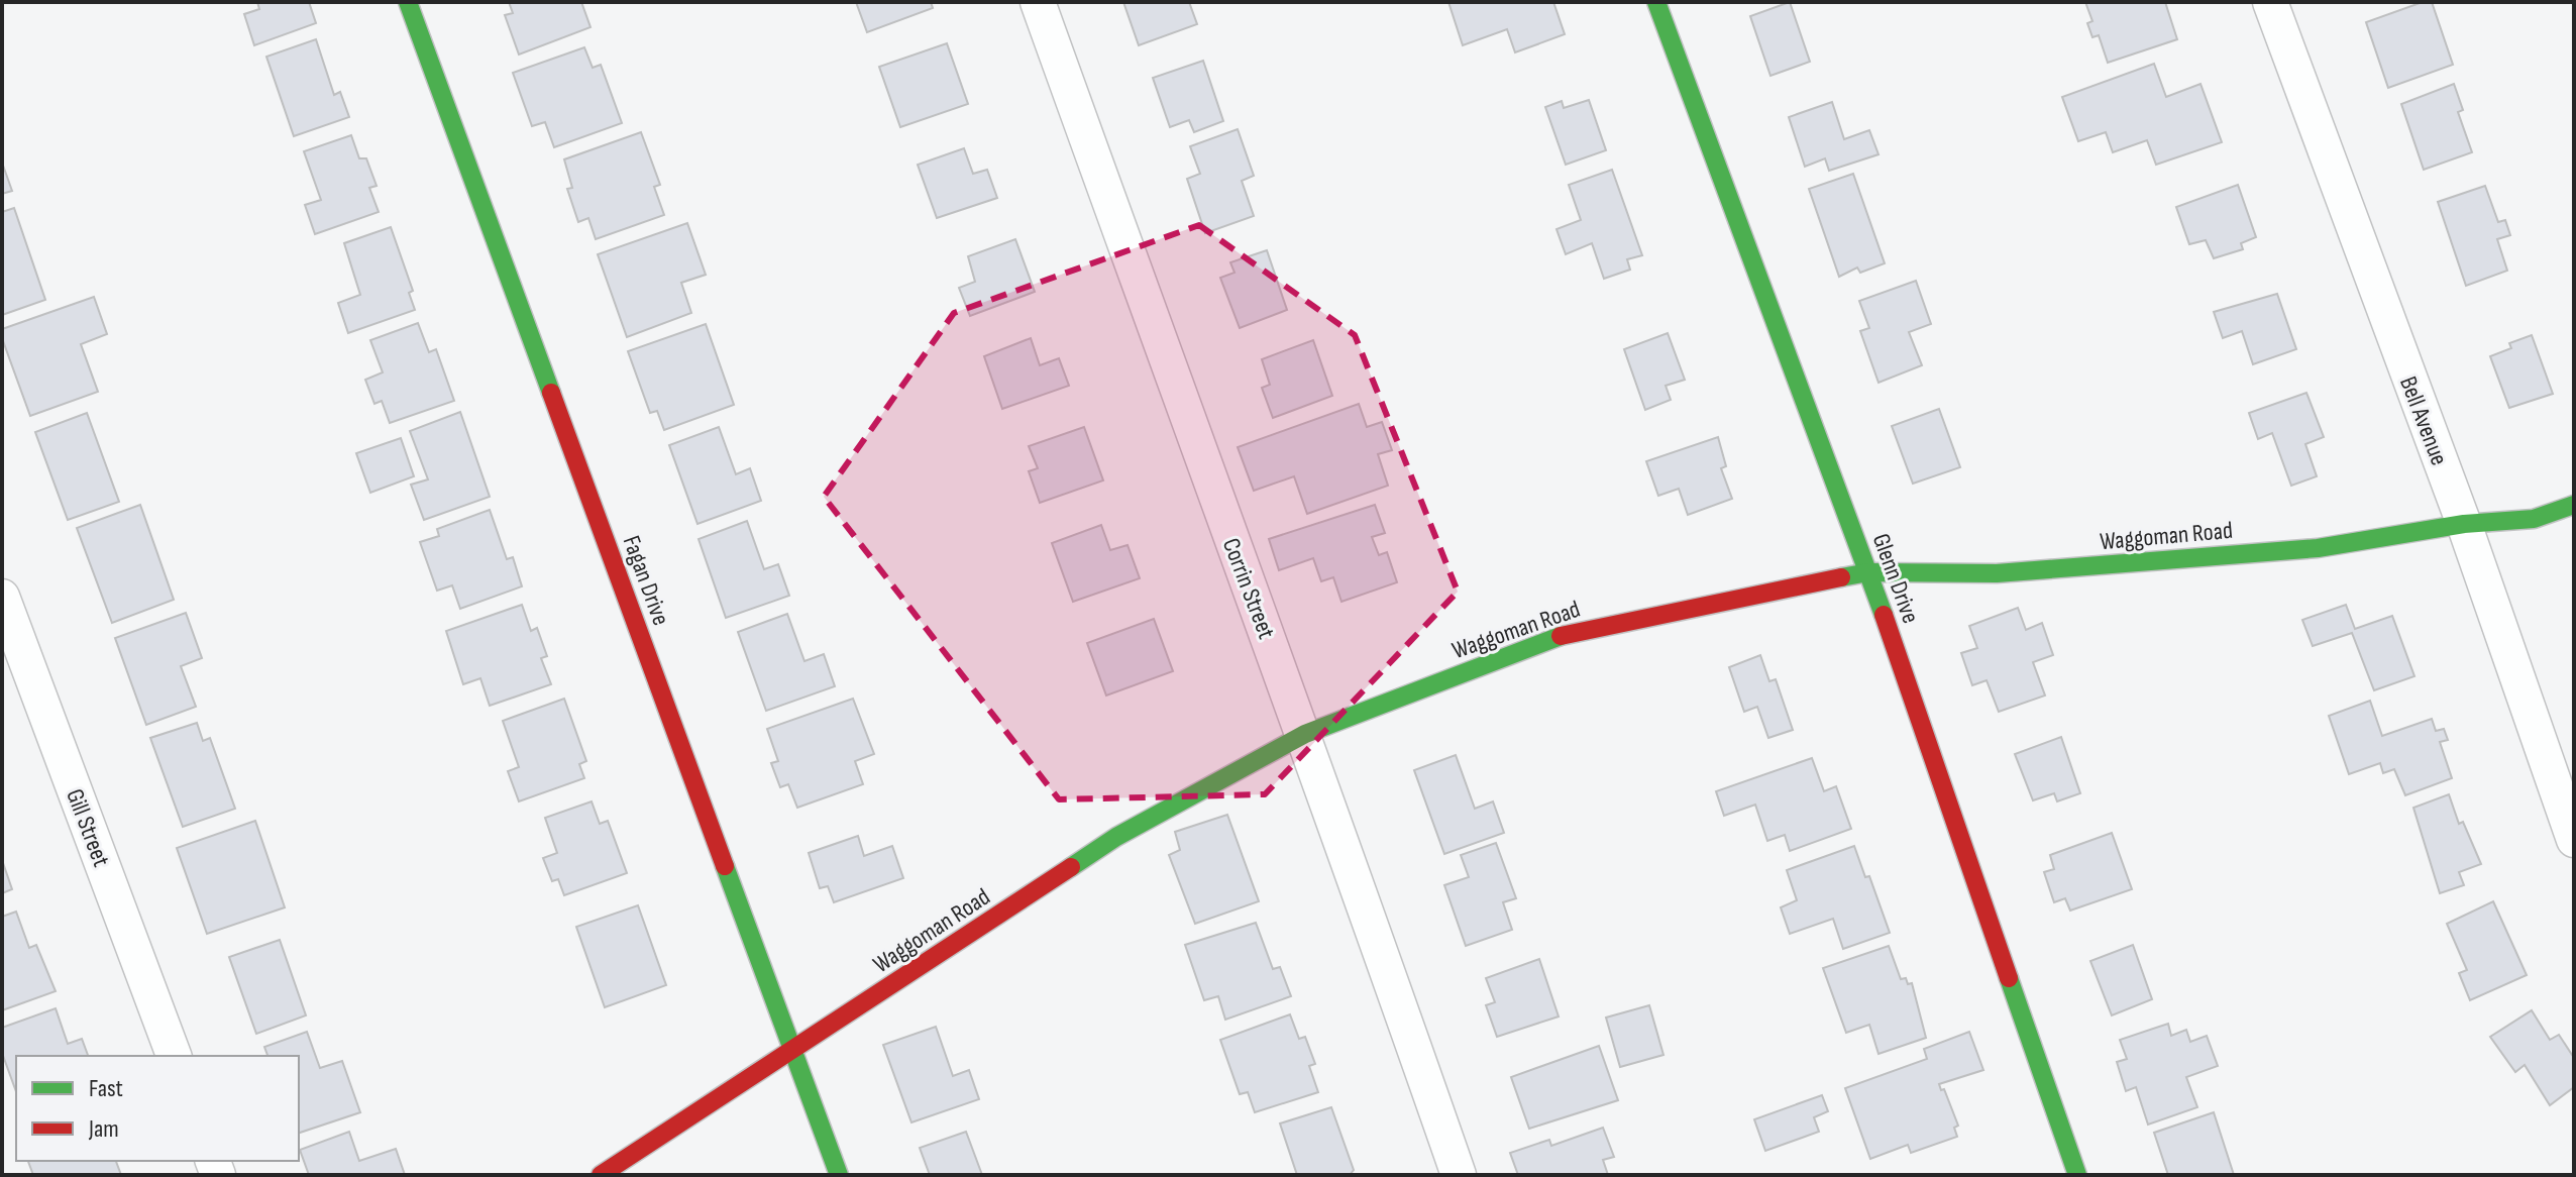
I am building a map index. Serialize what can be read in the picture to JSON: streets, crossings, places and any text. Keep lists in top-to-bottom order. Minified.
{"streets":{"street":["Bell Avenue","Waggoman Road","Glenn Drive","Fagan Drive","Corrin Street","Gill Street"]},"crossings":[["Bell Avenue","Waggoman Road"],["Waggoman Road","Glenn Drive"],["Waggoman Road","Fagan Drive"],["Waggoman Road","Corrin Street"]],"legend":["Fast","Jam"]}
